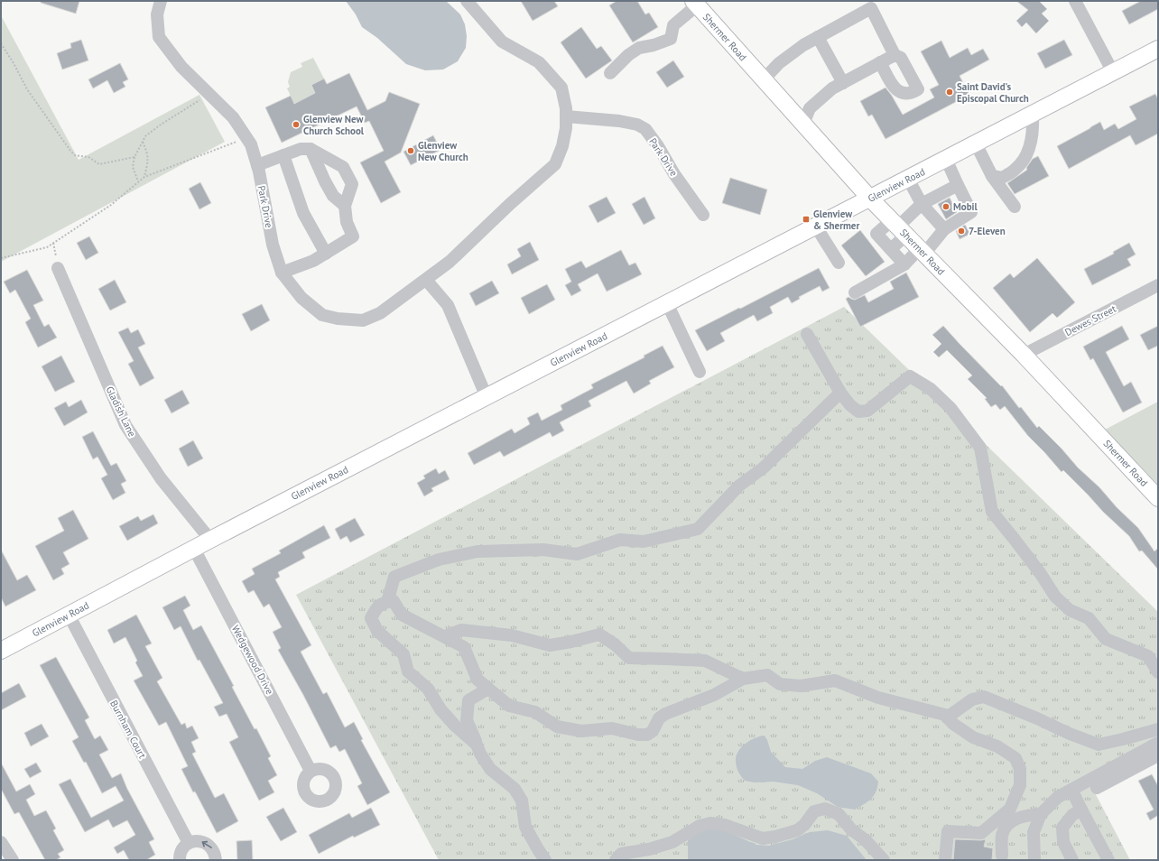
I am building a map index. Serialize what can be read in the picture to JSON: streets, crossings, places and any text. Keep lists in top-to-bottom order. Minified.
{"streets":{"main road":["Shermer Road","Glenview Road"],"street":["Park Drive","Dewes Street","Gladish Lane","Wedgewood Drive","Burnham Court"]},"crossings":[["Shermer Road","Glenview Road"],["Shermer Road","Dewes Street"],["Glenview Road","Gladish Lane"],["Glenview Road","Wedgewood Drive"],["Glenview Road","Burnham Court"]],"places":{"other":["Saint David's Episcopal Church","Glenview New Church School","Glenview New Church","Mobil","7-Eleven"],"transit":["Glenview & Shermer"]}}
